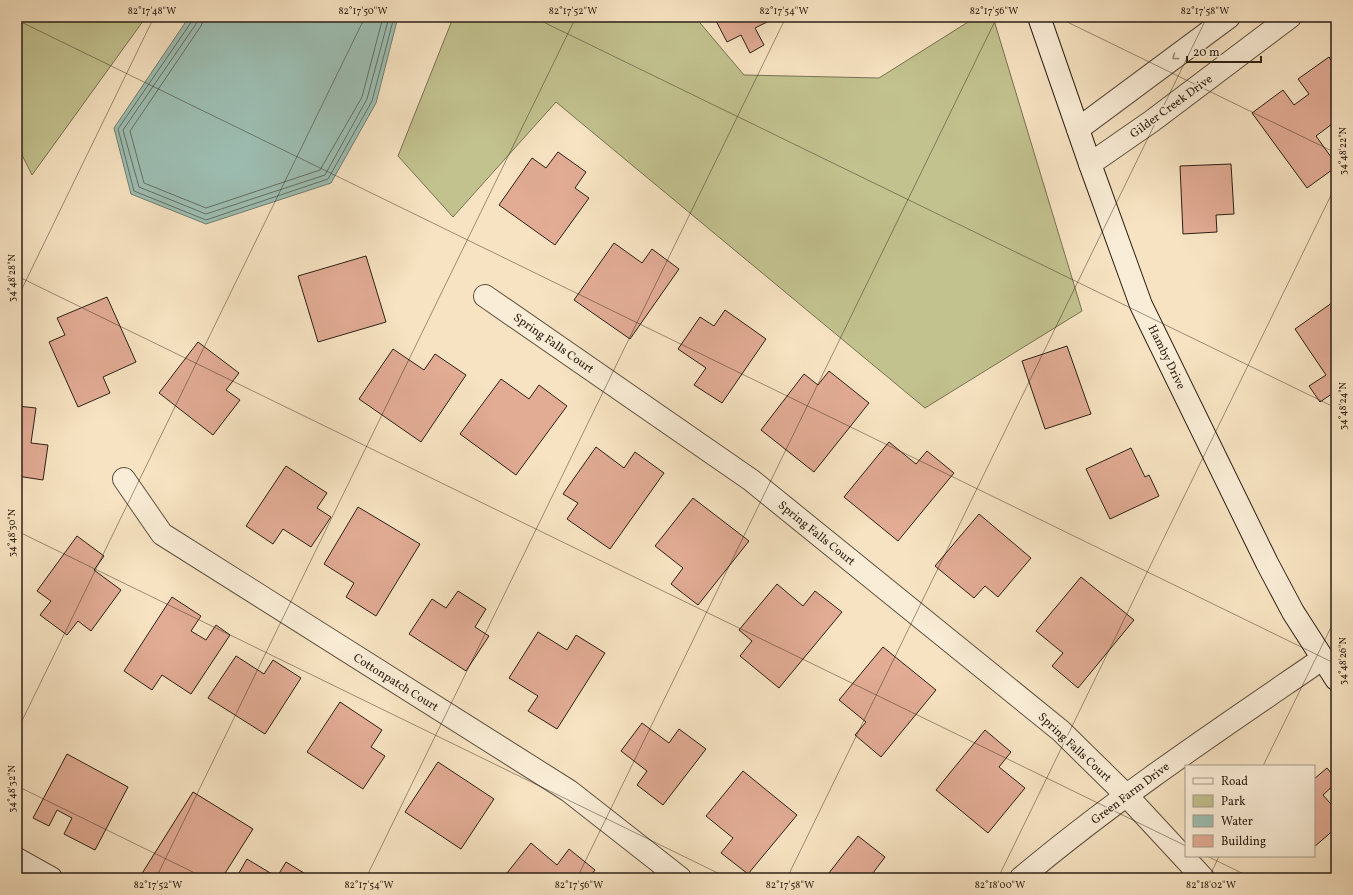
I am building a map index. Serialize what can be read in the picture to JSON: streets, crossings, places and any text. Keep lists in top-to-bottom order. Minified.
{"streets":{"street":["Gilder Creek Drive","Spring Falls Court","Hamby Drive","Cottonpatch Court","Green Farm Drive"]},"crossings":[["Gilder Creek Drive","Hamby Drive"],["Spring Falls Court","Green Farm Drive"],["Hamby Drive","Green Farm Drive"]],"legend":["Road","Park","Water","Building"],"scale_bar":"20 m","coordinates":["82°17'48\"W","82°17'50\"W","82°17'52\"W","82°17'54\"W","82°17'56\"W","82°17'58\"W","34°48'22\"N","34°48'28\"N","34°48'24\"N","34°48'30\"N","34°48'26\"N","34°48'32\"N","82°18'00\"W","82°18'02\"W"]}
